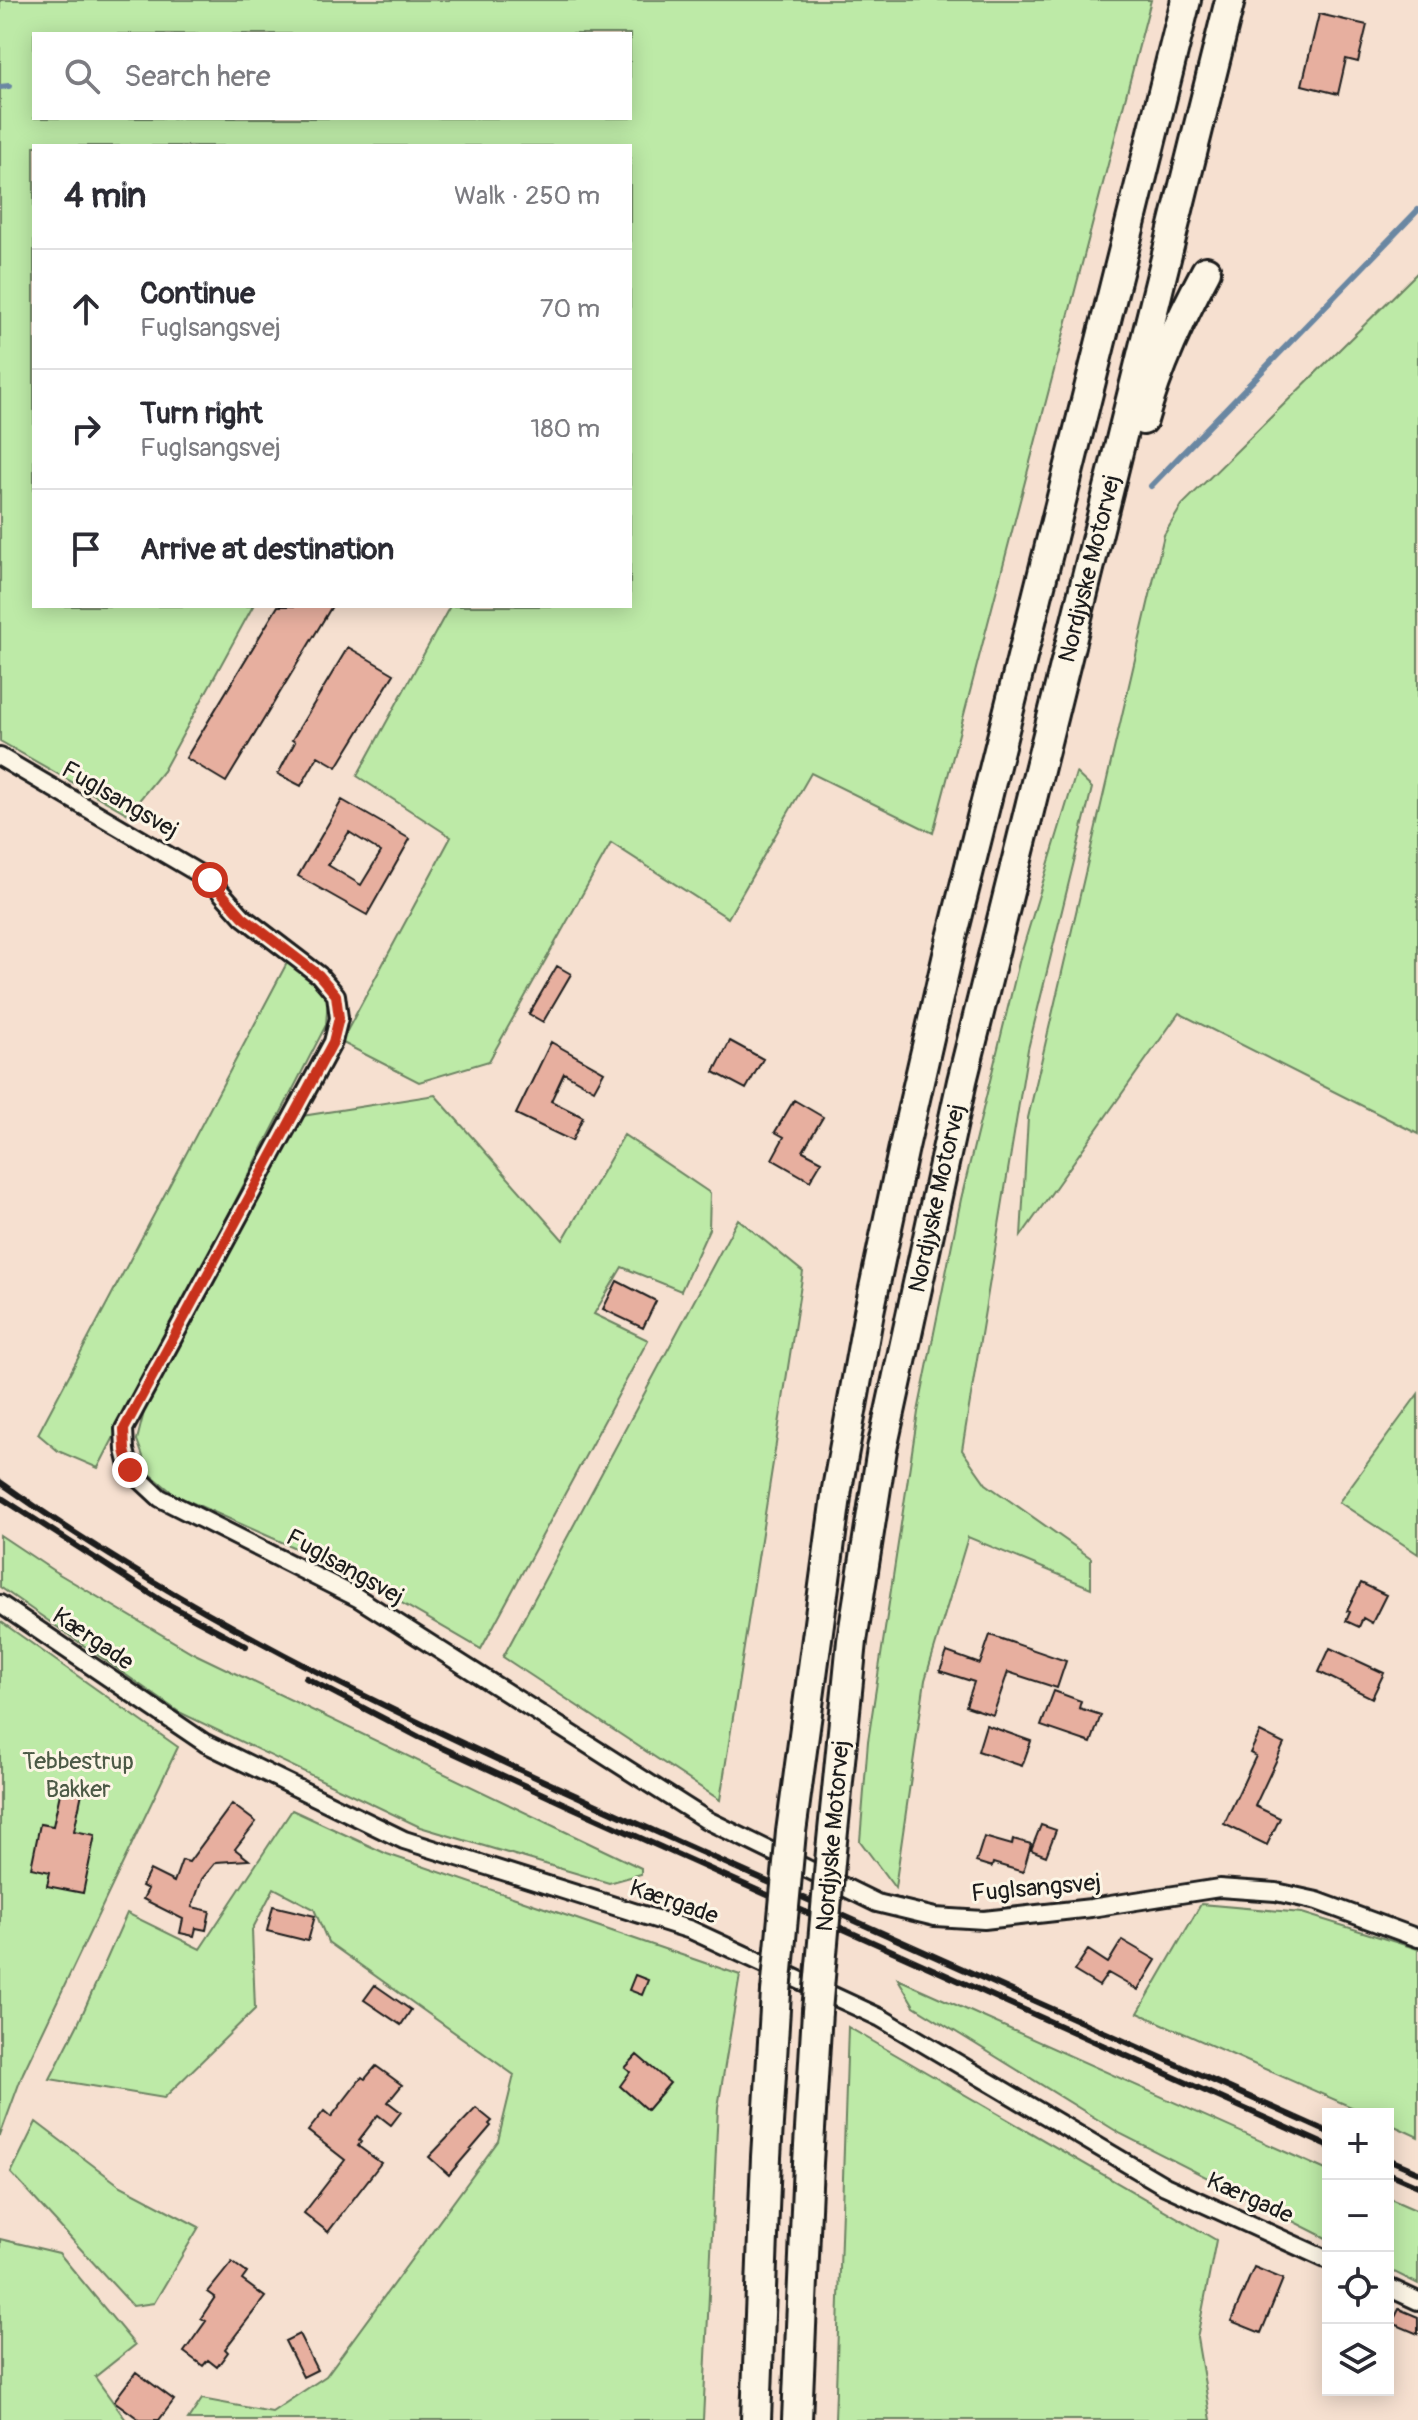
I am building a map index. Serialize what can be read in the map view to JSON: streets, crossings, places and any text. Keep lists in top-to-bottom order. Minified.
{"streets":{"highway":["Nordjyske Motorvej"],"street":["Fuglsangsvej","Kærgade"]},"parks":["Tebbestrup Bakker"],"page":{"search":"Search here","heading":["4 min","Walk · 250 m"],"list":[["Continue","Fuglsangsvej","70 m"],["Turn right","Fuglsangsvej","180 m"],"Arrive at destination"],"map_buttons":["+","−"]}}
